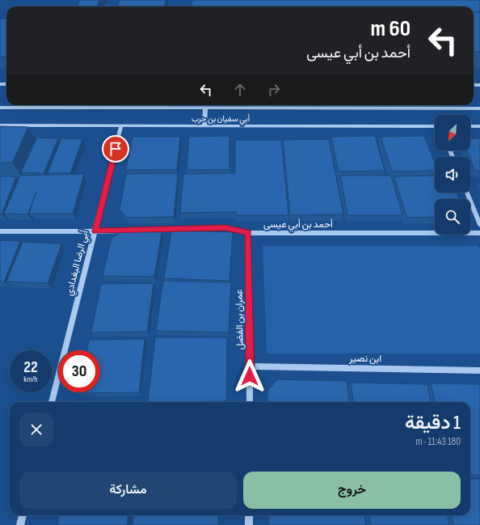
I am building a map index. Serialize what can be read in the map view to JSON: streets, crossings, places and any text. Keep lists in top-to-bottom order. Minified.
{"streets":{"street":["أبي سفيان بن حرب","أحمد بن أبي عيسى","أبي الرضا البغدادي","عمران بن الفضل","ابن نصير"]},"crossings":[["أبي سفيان بن حرب","أبي الرضا البغدادي"],["أحمد بن أبي عيسى","أبي الرضا البغدادي"],["أحمد بن أبي عيسى","عمران بن الفضل"],["عمران بن الفضل","ابن نصير"]],"north":"bottom left","page":{"turn":["60 m","أحمد بن أبي عيسى"],"speed":"22 km/h","limit":"30","heading":["1 دقيقة","180 m · 11:43"],"buttons":["خروج","مشاركة"]}}
